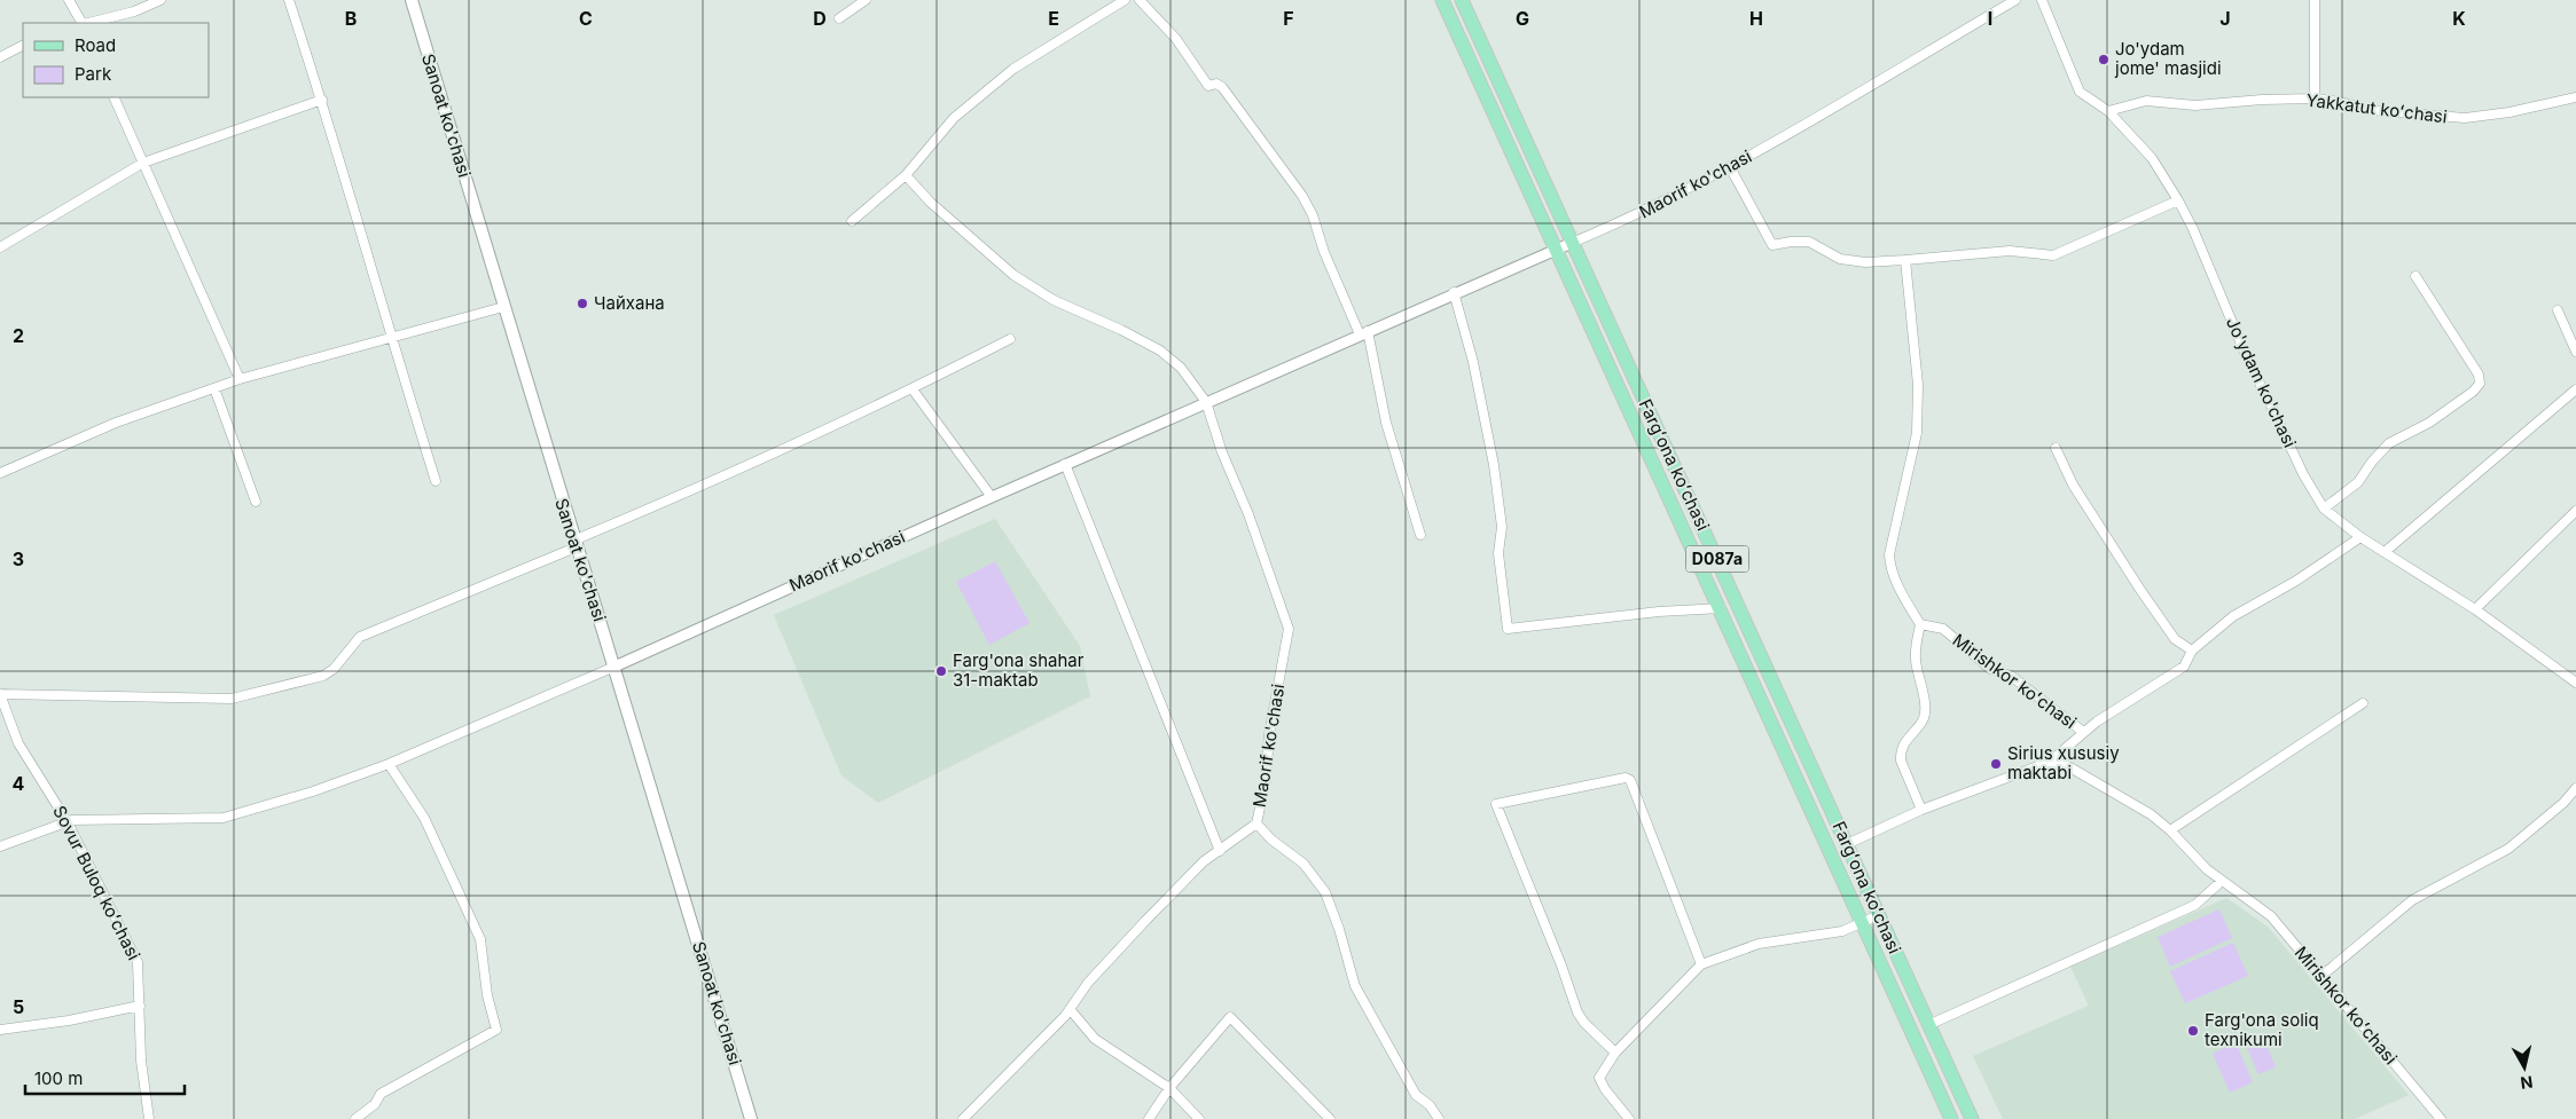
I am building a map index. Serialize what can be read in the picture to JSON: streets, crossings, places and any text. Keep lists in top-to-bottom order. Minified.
{"streets":{"main road":["Sanoat ko'chasi","Fargʻona koʻchasi","D087a"],"street":["Yakkatut koʻchasi","Maorif ko'chasi","Jo'ydam ko'chasi","Mirishkor koʻchasi","Sovur Buloq koʻchasi"]},"crossings":[["Yakkatut koʻchasi","Jo'ydam ko'chasi"],["Sanoat ko'chasi","Maorif ko'chasi"],["Maorif ko'chasi","Fargʻona koʻchasi"]],"places":["Jo'ydam jome' masjidi","Чайхана","Farg'ona shahar 31-maktab","Sirius xususiy maktabi","Farg'ona soliq texnikumi"],"legend":["Road","Park"],"scale_bar":"100 m","north":"bottom","grid":{"columns":["B","C","D","E","F","G","H","I","J","K"],"rows":["2","3","4","5"]}}
